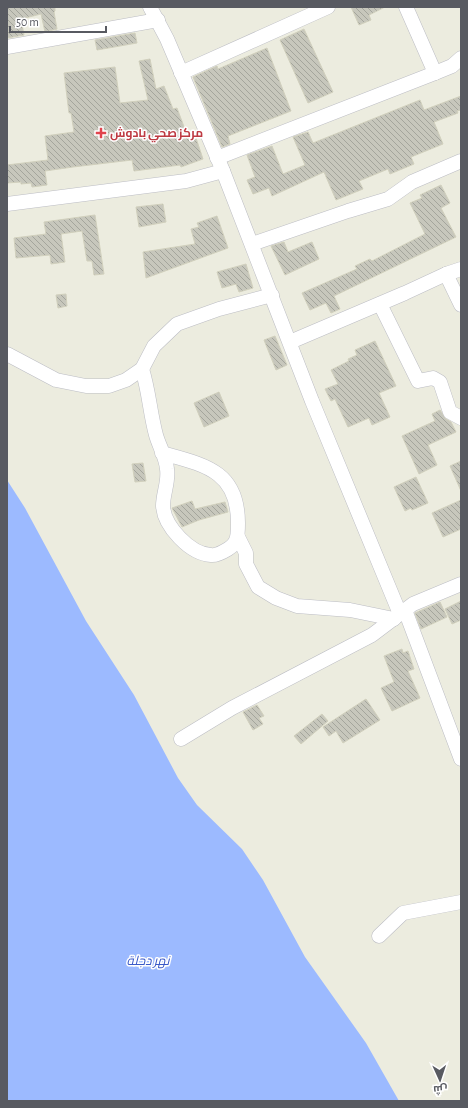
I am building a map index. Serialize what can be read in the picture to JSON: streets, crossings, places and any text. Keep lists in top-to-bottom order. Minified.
{"water":["نهر دجلة"],"places":{"health":["مركز صحي بادوش"]},"scale_bar":"50 m","north":"bottom"}
